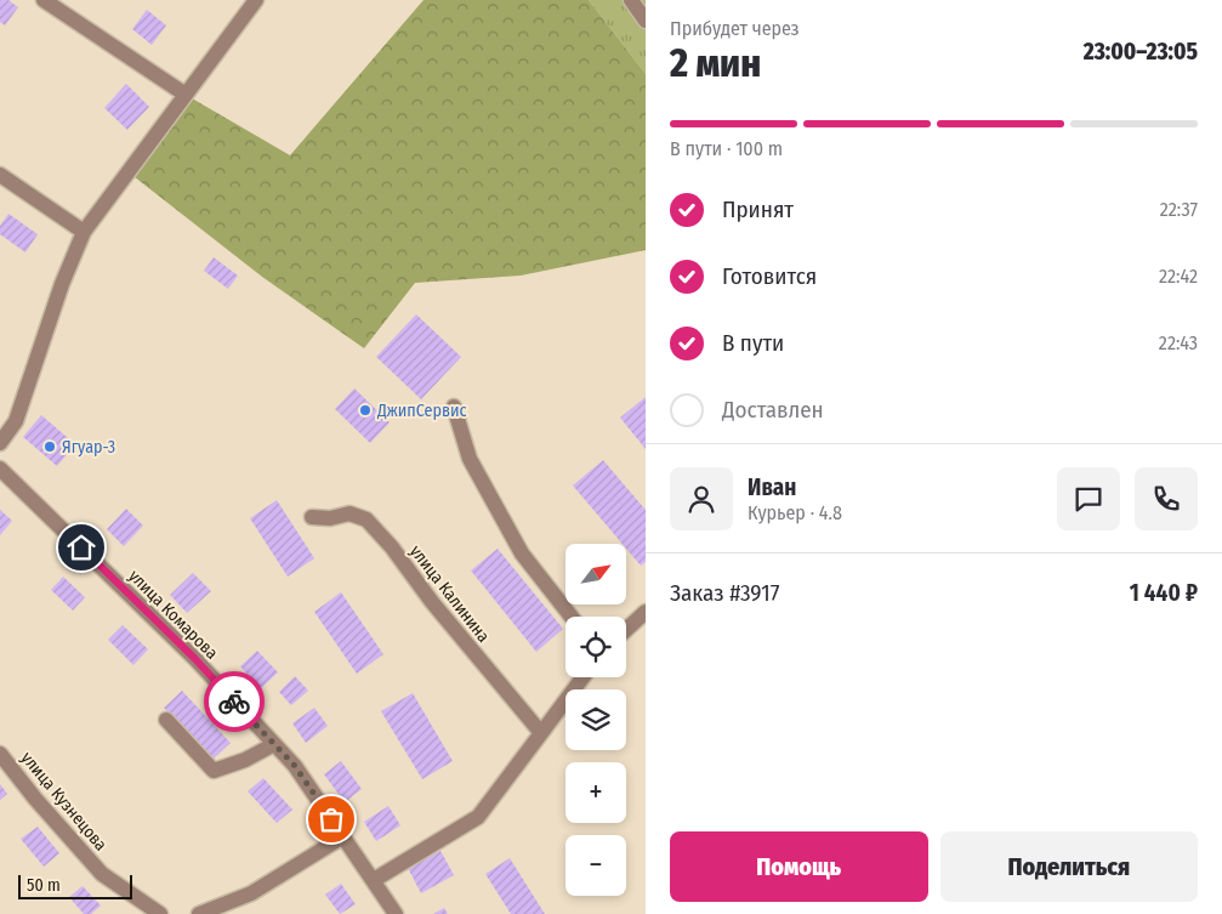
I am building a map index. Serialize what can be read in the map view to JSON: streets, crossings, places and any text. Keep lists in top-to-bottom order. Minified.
{"streets":{"street":["улица Калинина","улица Комарова","улица Кузнецова"]},"places":["ДжипСервис","Ягуар-3"],"scale_bar":"50 m","north":"top right","page":{"heading":["2 мин","Прибудет через","23:00–23:05"],"panel":["Иван","Курьер · 4.8","Заказ #3917","1 440 ₽"],"bar":"В пути · 100 m","list":[["Принят","22:37"],["Готовится","22:42"],["В пути","22:43"],"Доставлен"],"map_buttons":["+","−"],"buttons":["Помощь","Поделиться"],"scale":"50 m"}}
